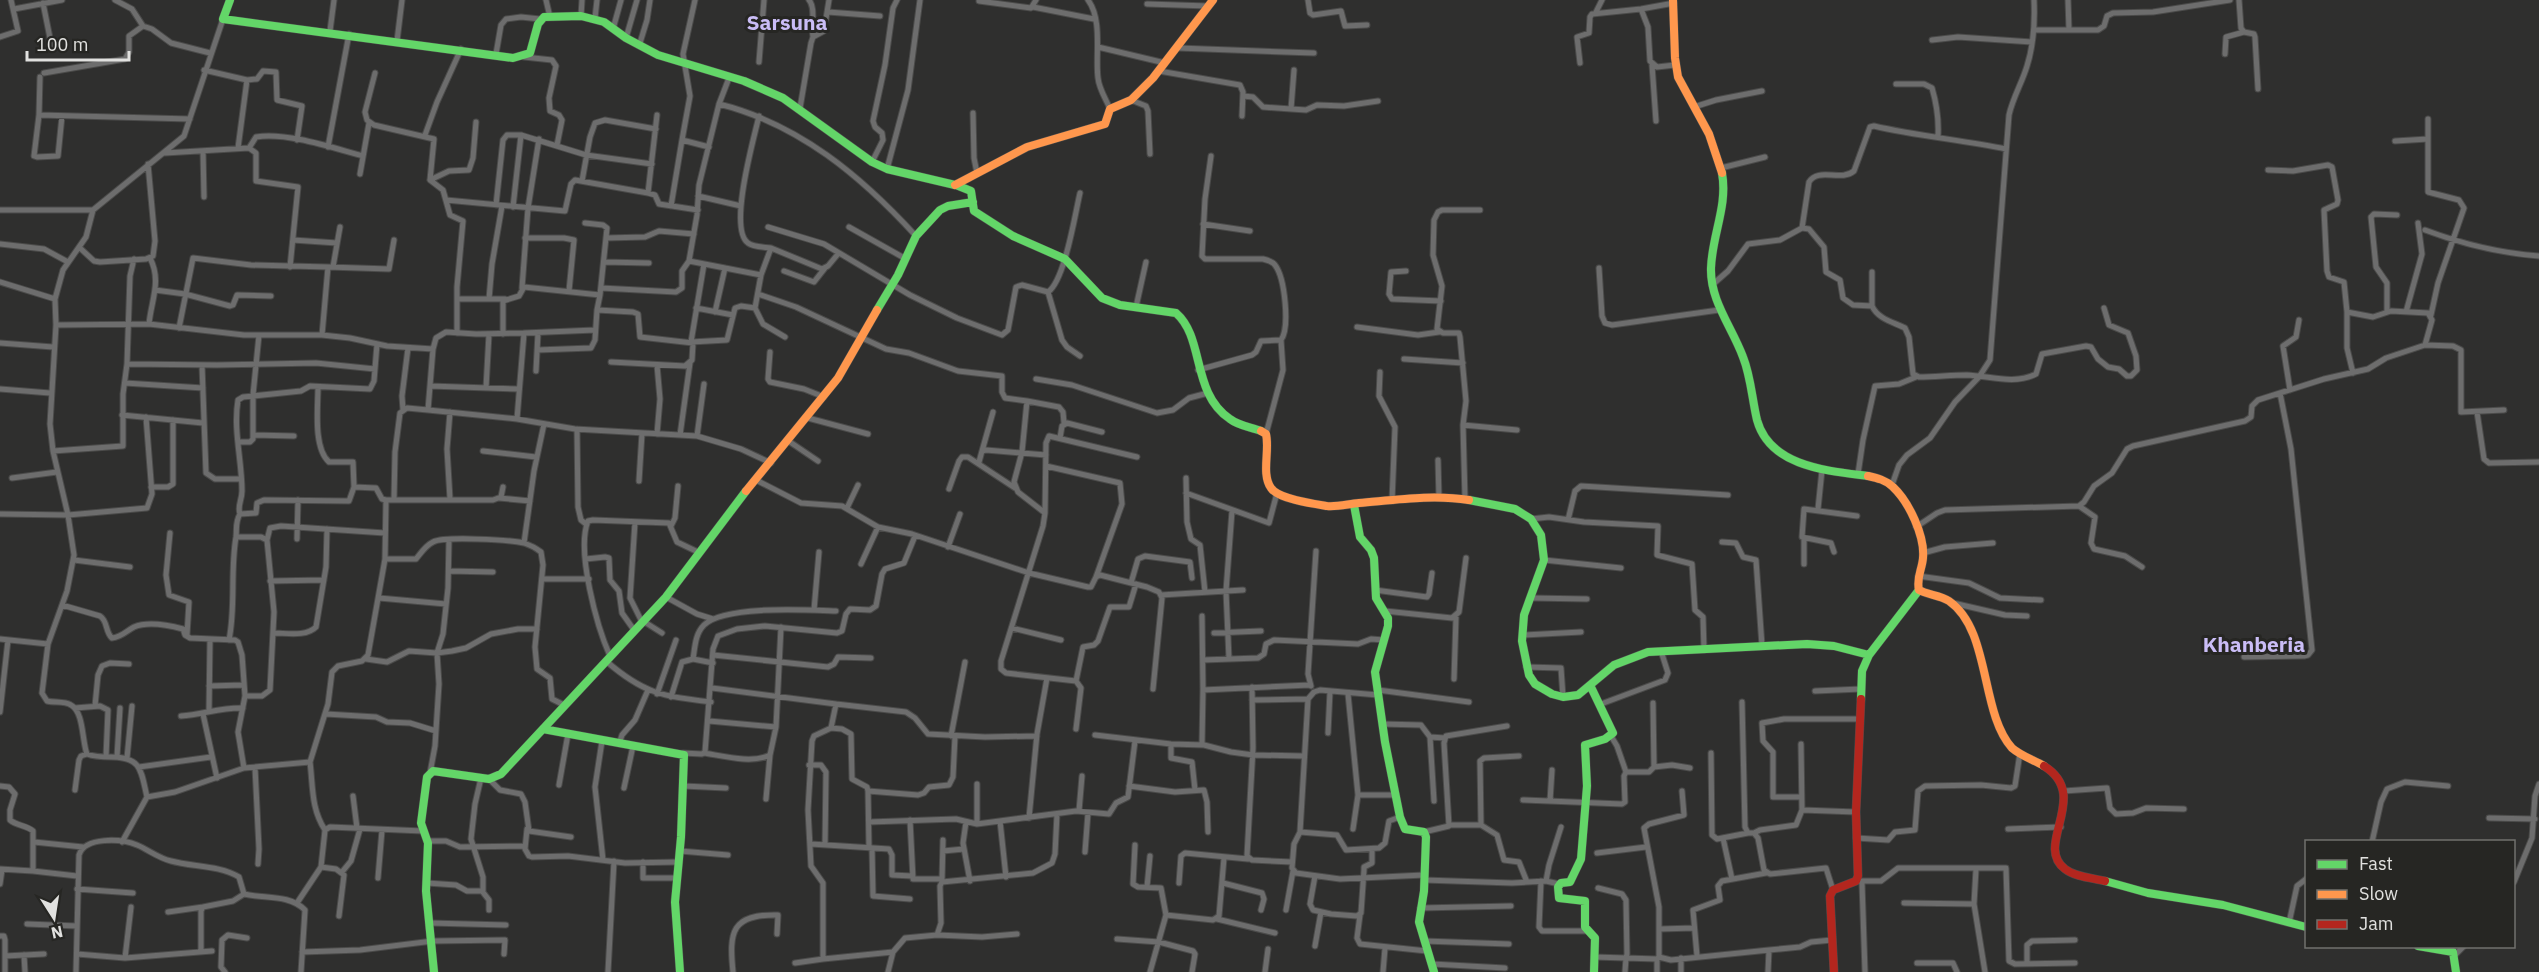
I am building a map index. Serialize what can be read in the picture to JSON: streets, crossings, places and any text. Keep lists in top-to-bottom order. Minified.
{"districts":["Sarsuna","Khanberia"],"legend":["Fast","Slow","Jam"],"scale_bar":"100 m","north":"bottom"}
